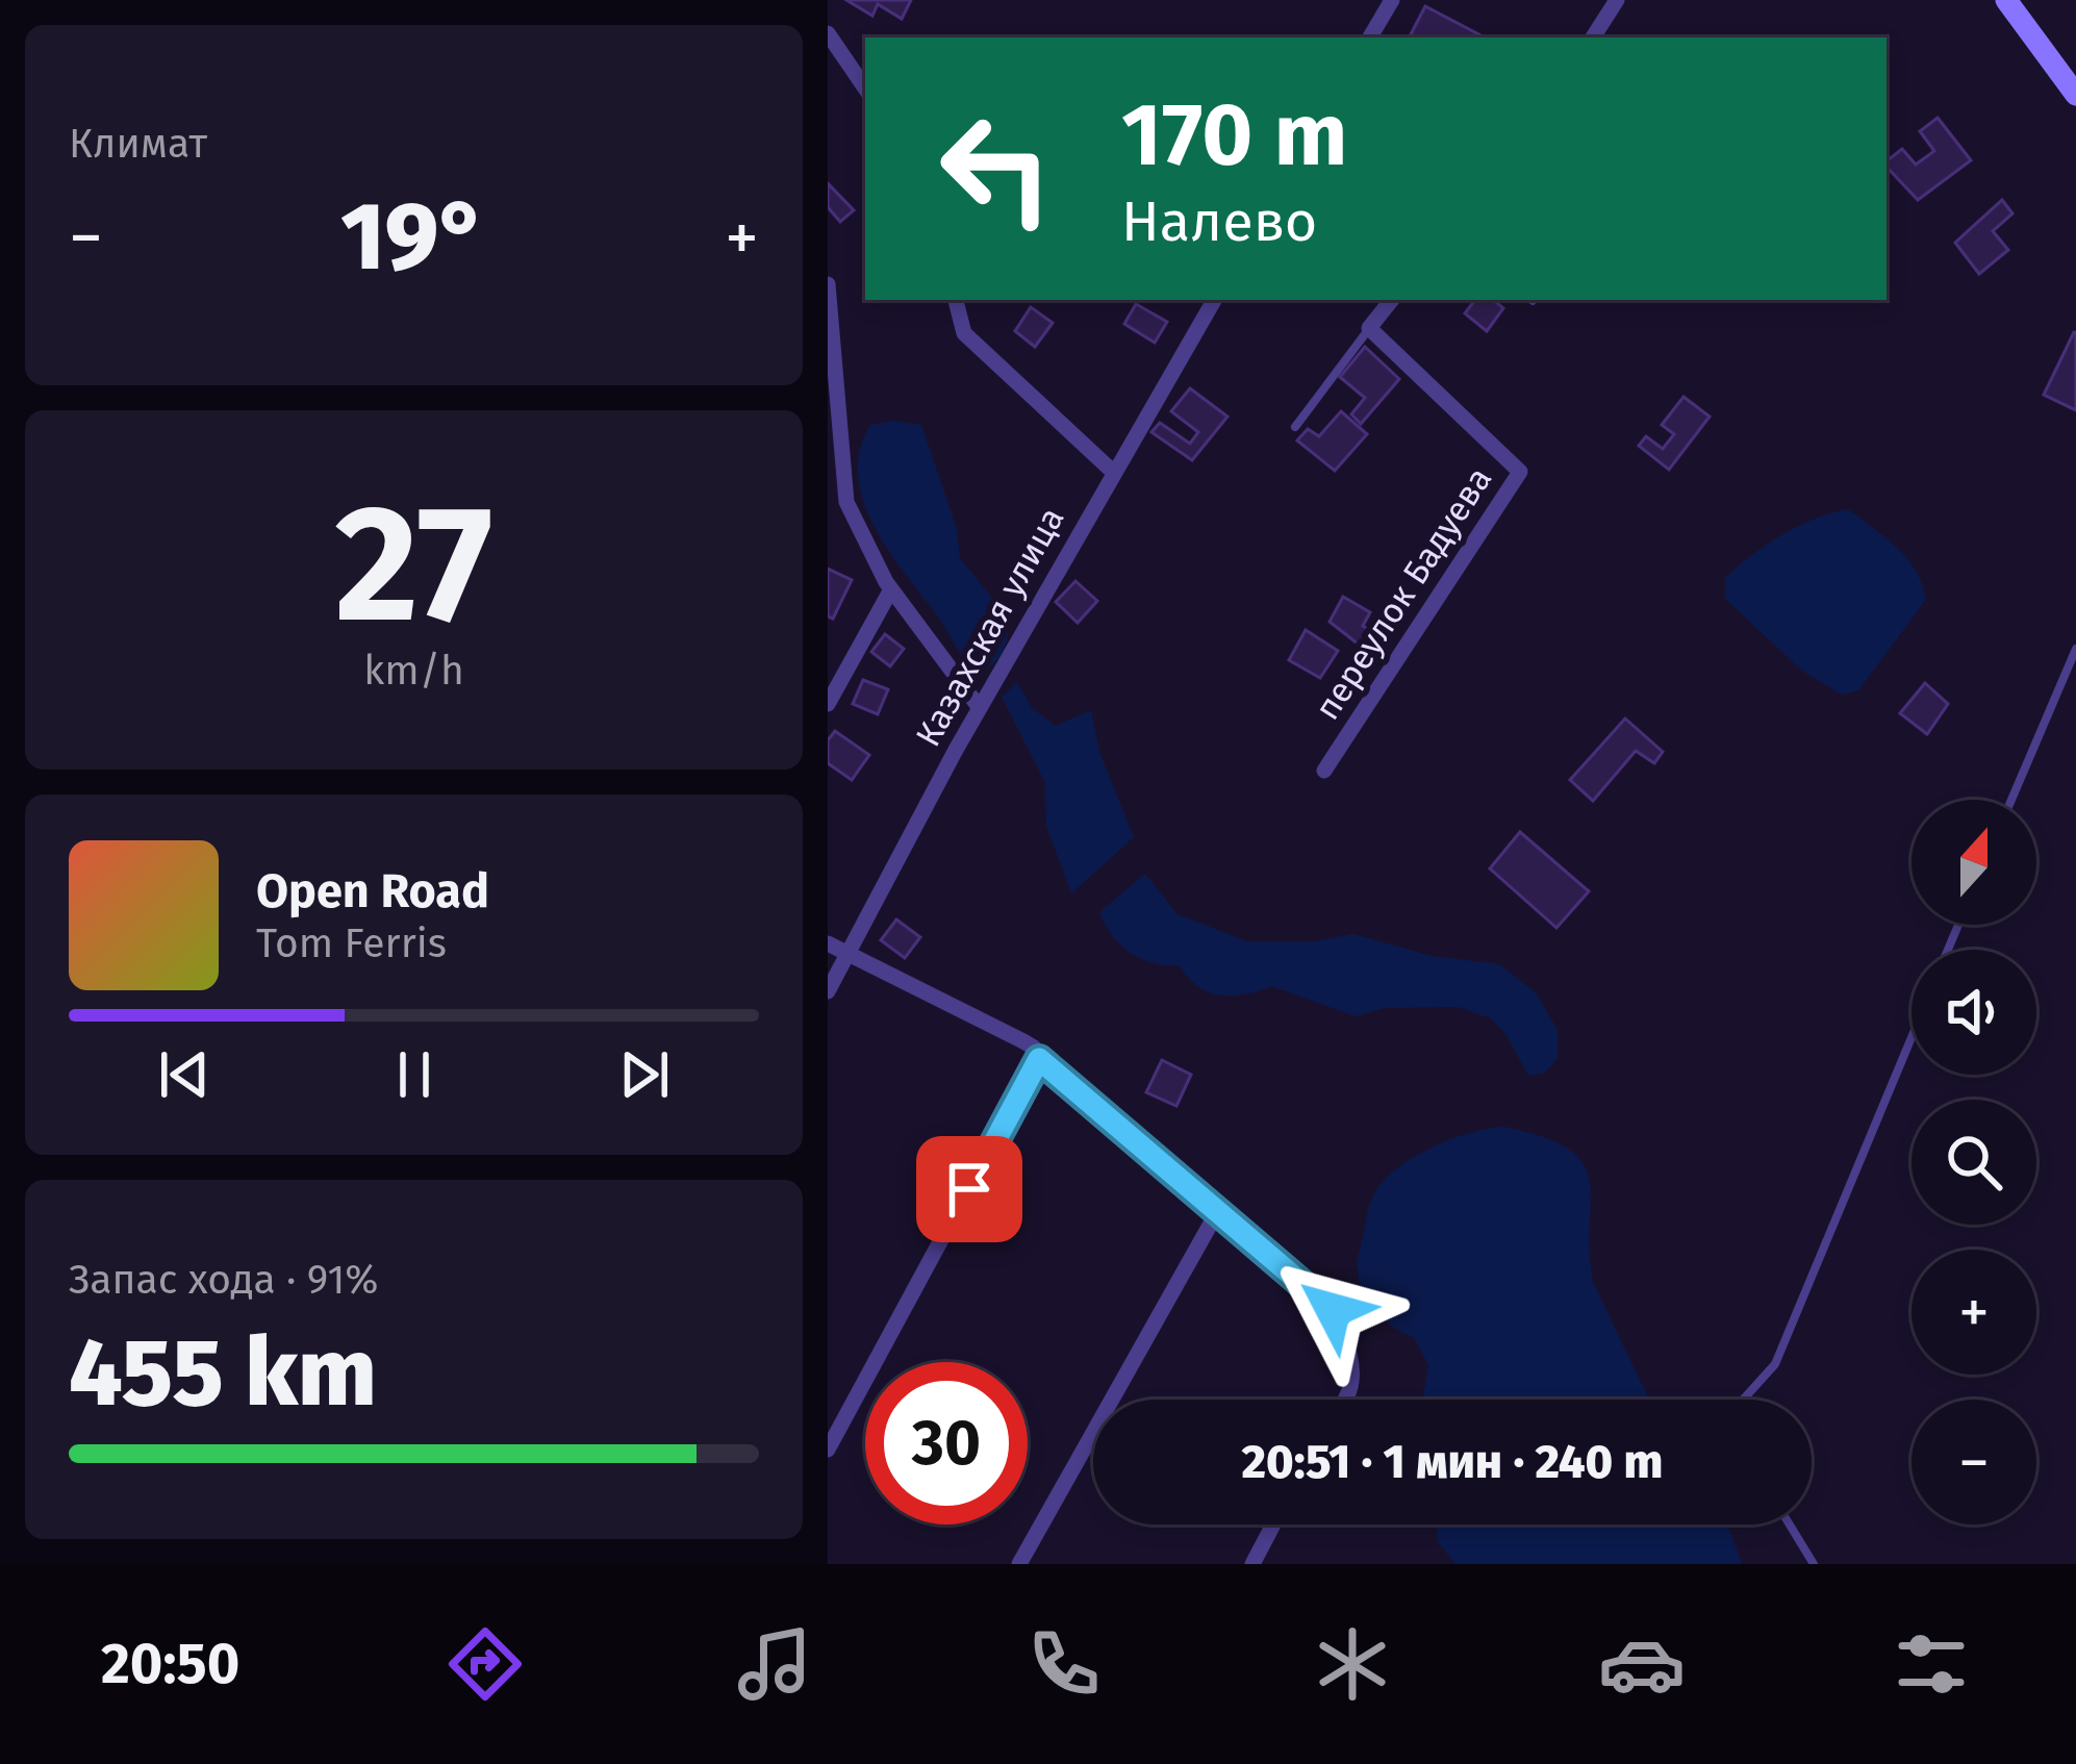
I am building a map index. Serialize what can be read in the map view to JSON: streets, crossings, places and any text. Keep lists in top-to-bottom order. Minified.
{"streets":{"street":["переулок Бадуева","Казахская улица"]},"north":"top","page":{"tile":["Климат",["27","km/h"],["Запас хода · 91%","455 km"]],"turn":["170 m","Налево"],"heat":["−","19°","+"],"map_buttons":["+","−"],"song":["Open Road","Tom Ferris"],"limit":"30","trip":"20:51 · 1 мин · 240 m","tabs":"20:50"}}
